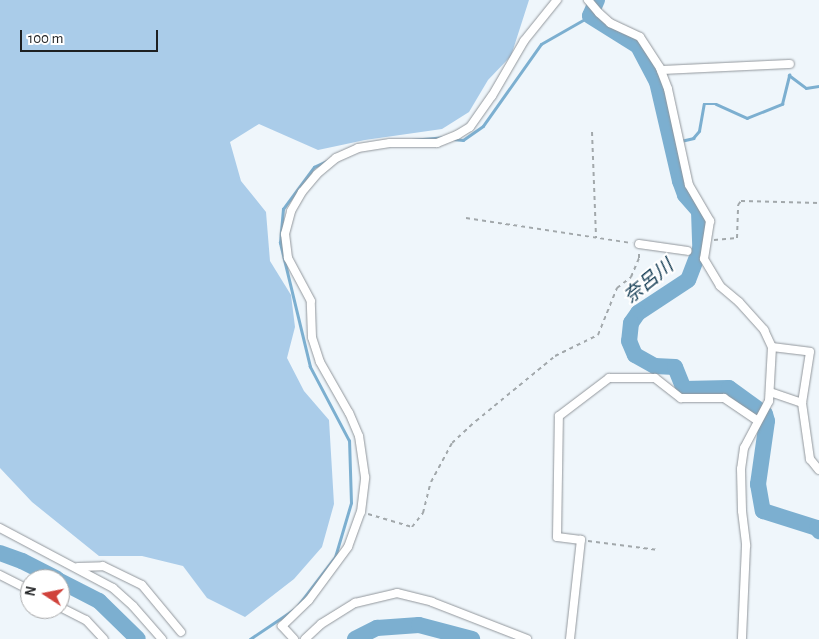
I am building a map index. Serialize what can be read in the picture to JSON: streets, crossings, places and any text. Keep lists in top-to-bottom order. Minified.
{"water":["奈呂川"],"scale_bar":"100 m","north":"left"}
